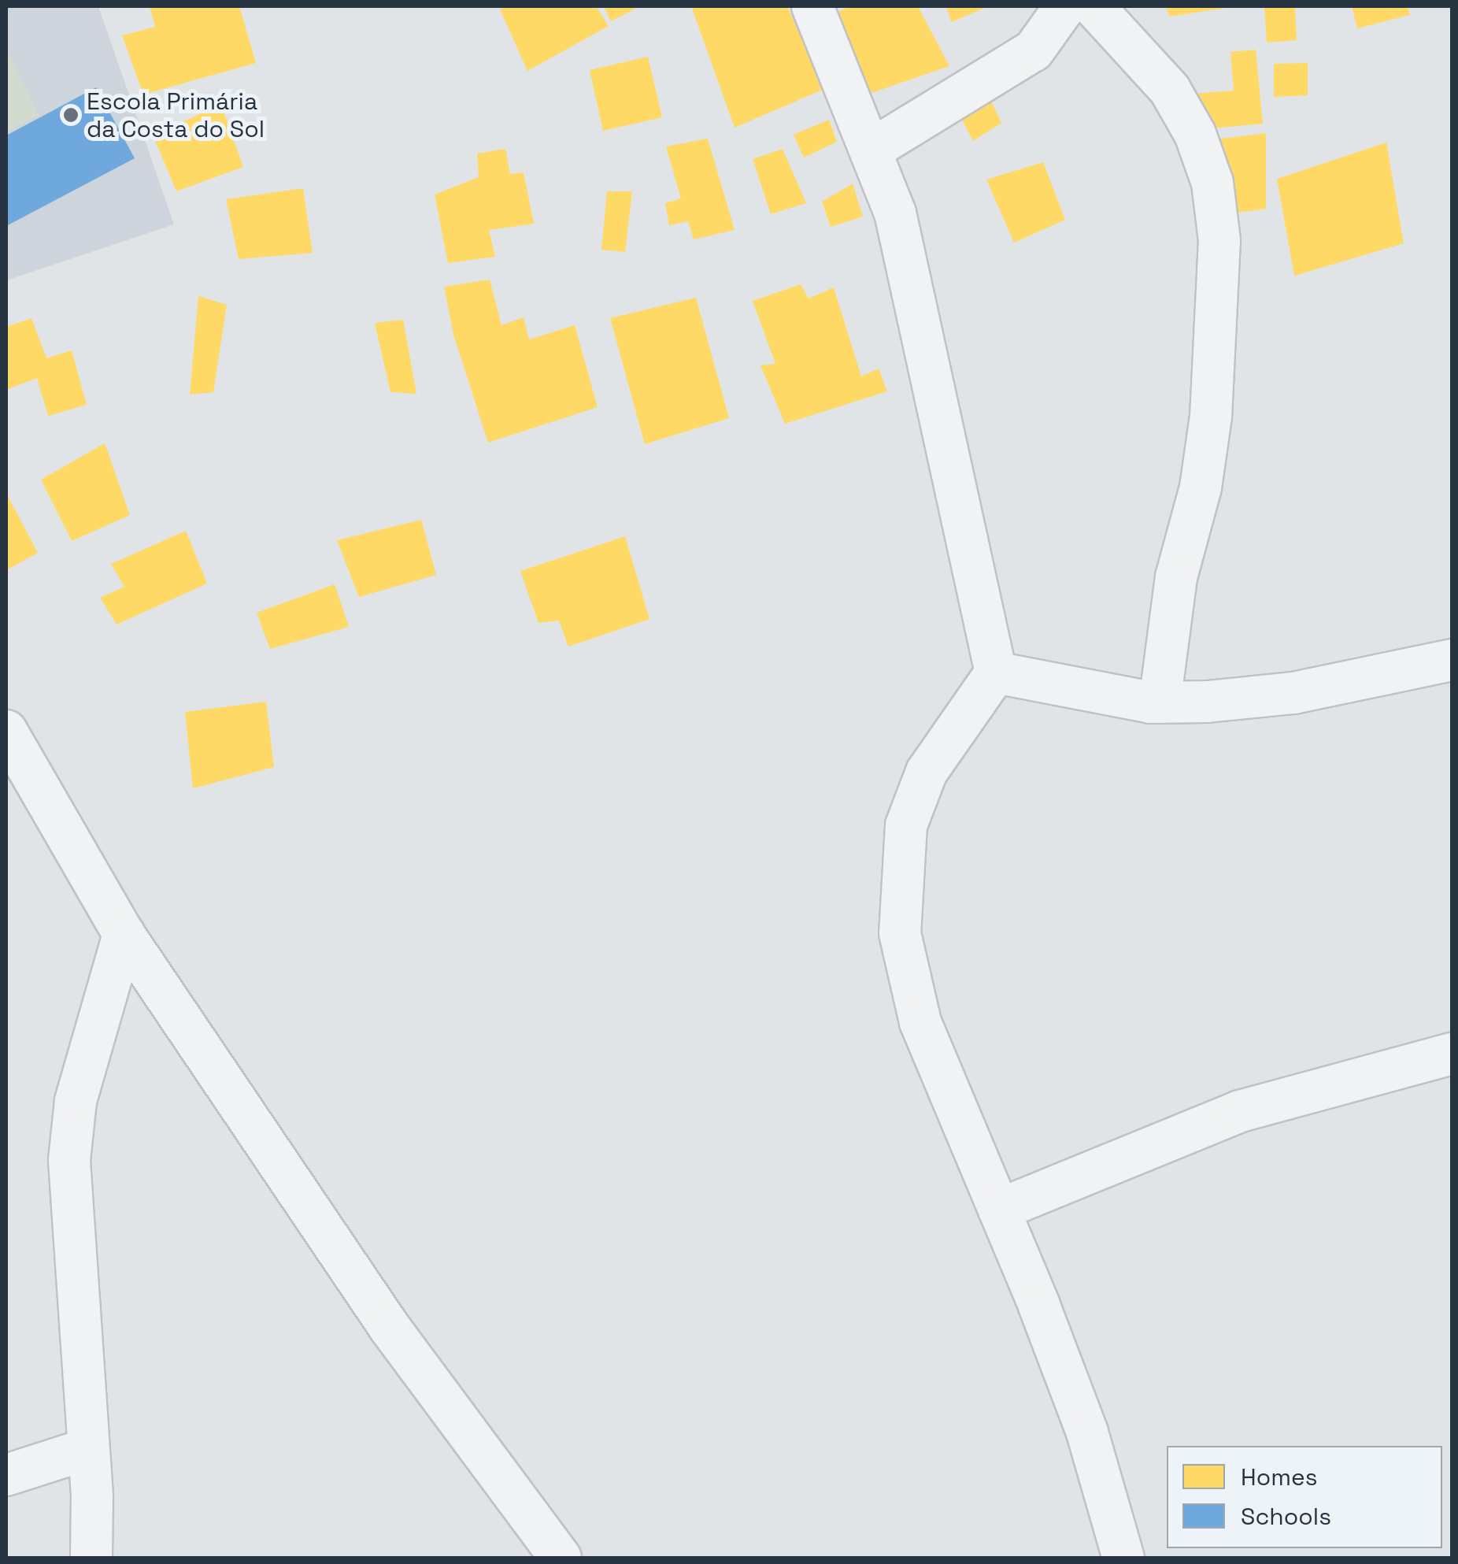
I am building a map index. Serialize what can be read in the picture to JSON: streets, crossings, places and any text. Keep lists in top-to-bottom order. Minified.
{"places":["Escola Primária da Costa do Sol"],"legend":["Homes","Schools"]}
